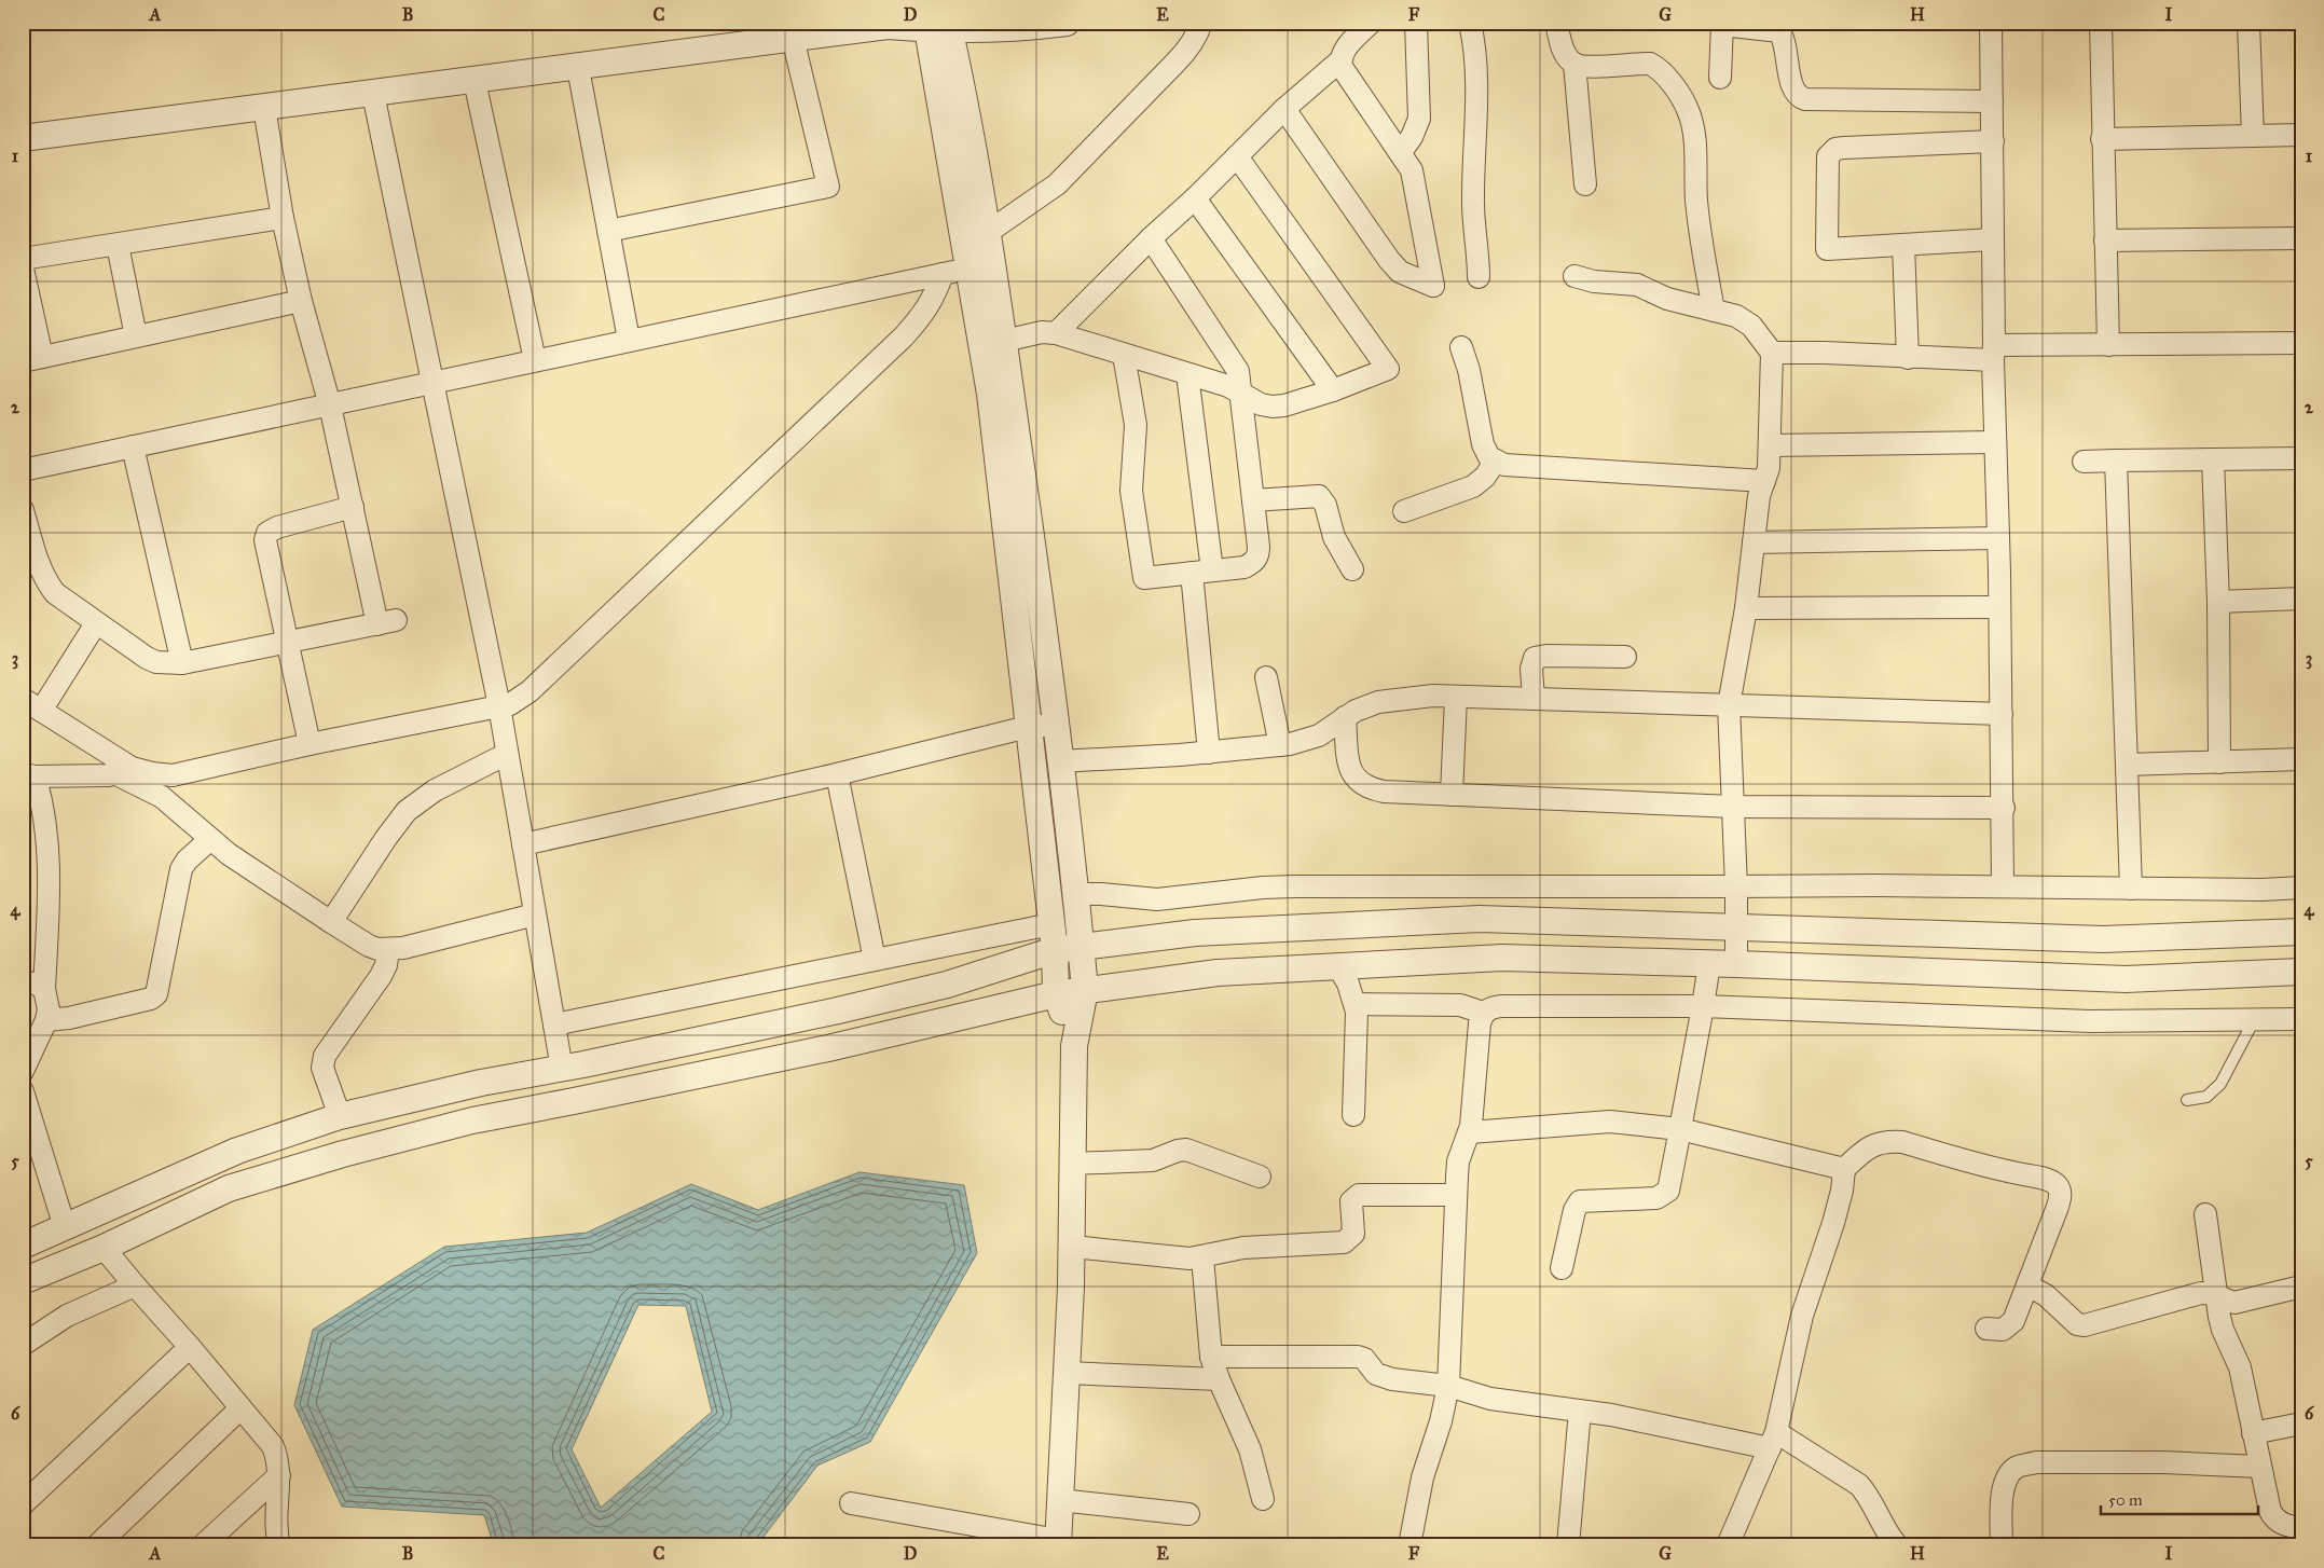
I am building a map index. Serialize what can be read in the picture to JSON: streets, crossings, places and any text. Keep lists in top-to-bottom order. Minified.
{"scale_bar":"50 m","grid":{"columns":["A","B","C","D","E","F","G","H","I"],"rows":["1","2","3","4","5","6"]}}
